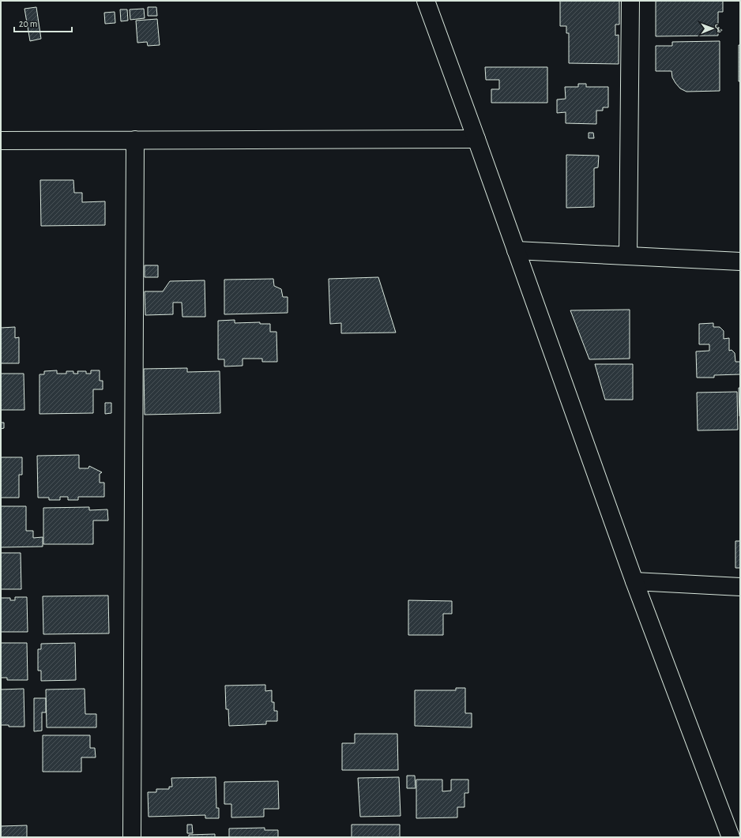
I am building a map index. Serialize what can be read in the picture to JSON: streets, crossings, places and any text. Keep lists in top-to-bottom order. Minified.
{"scale_bar":"20 m","north":"right"}
